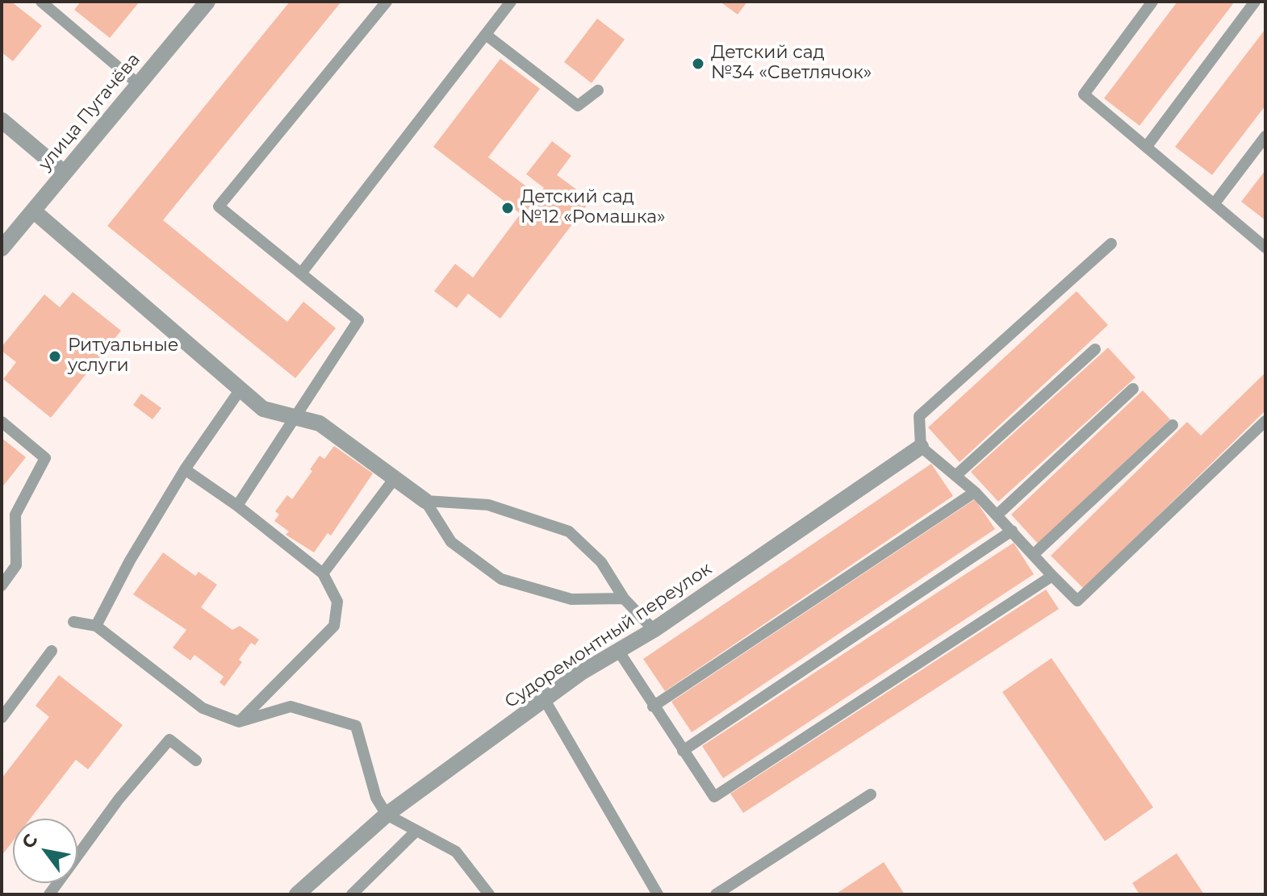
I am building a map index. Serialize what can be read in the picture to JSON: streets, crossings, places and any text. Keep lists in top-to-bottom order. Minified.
{"streets":{"street":["улица Пугачёва","Судоремонтный переулок"]},"places":["Детский сад №34 «Светлячок»","Детский сад №12 «Ромашка»","Ритуальные услуги"],"north":"top left"}
